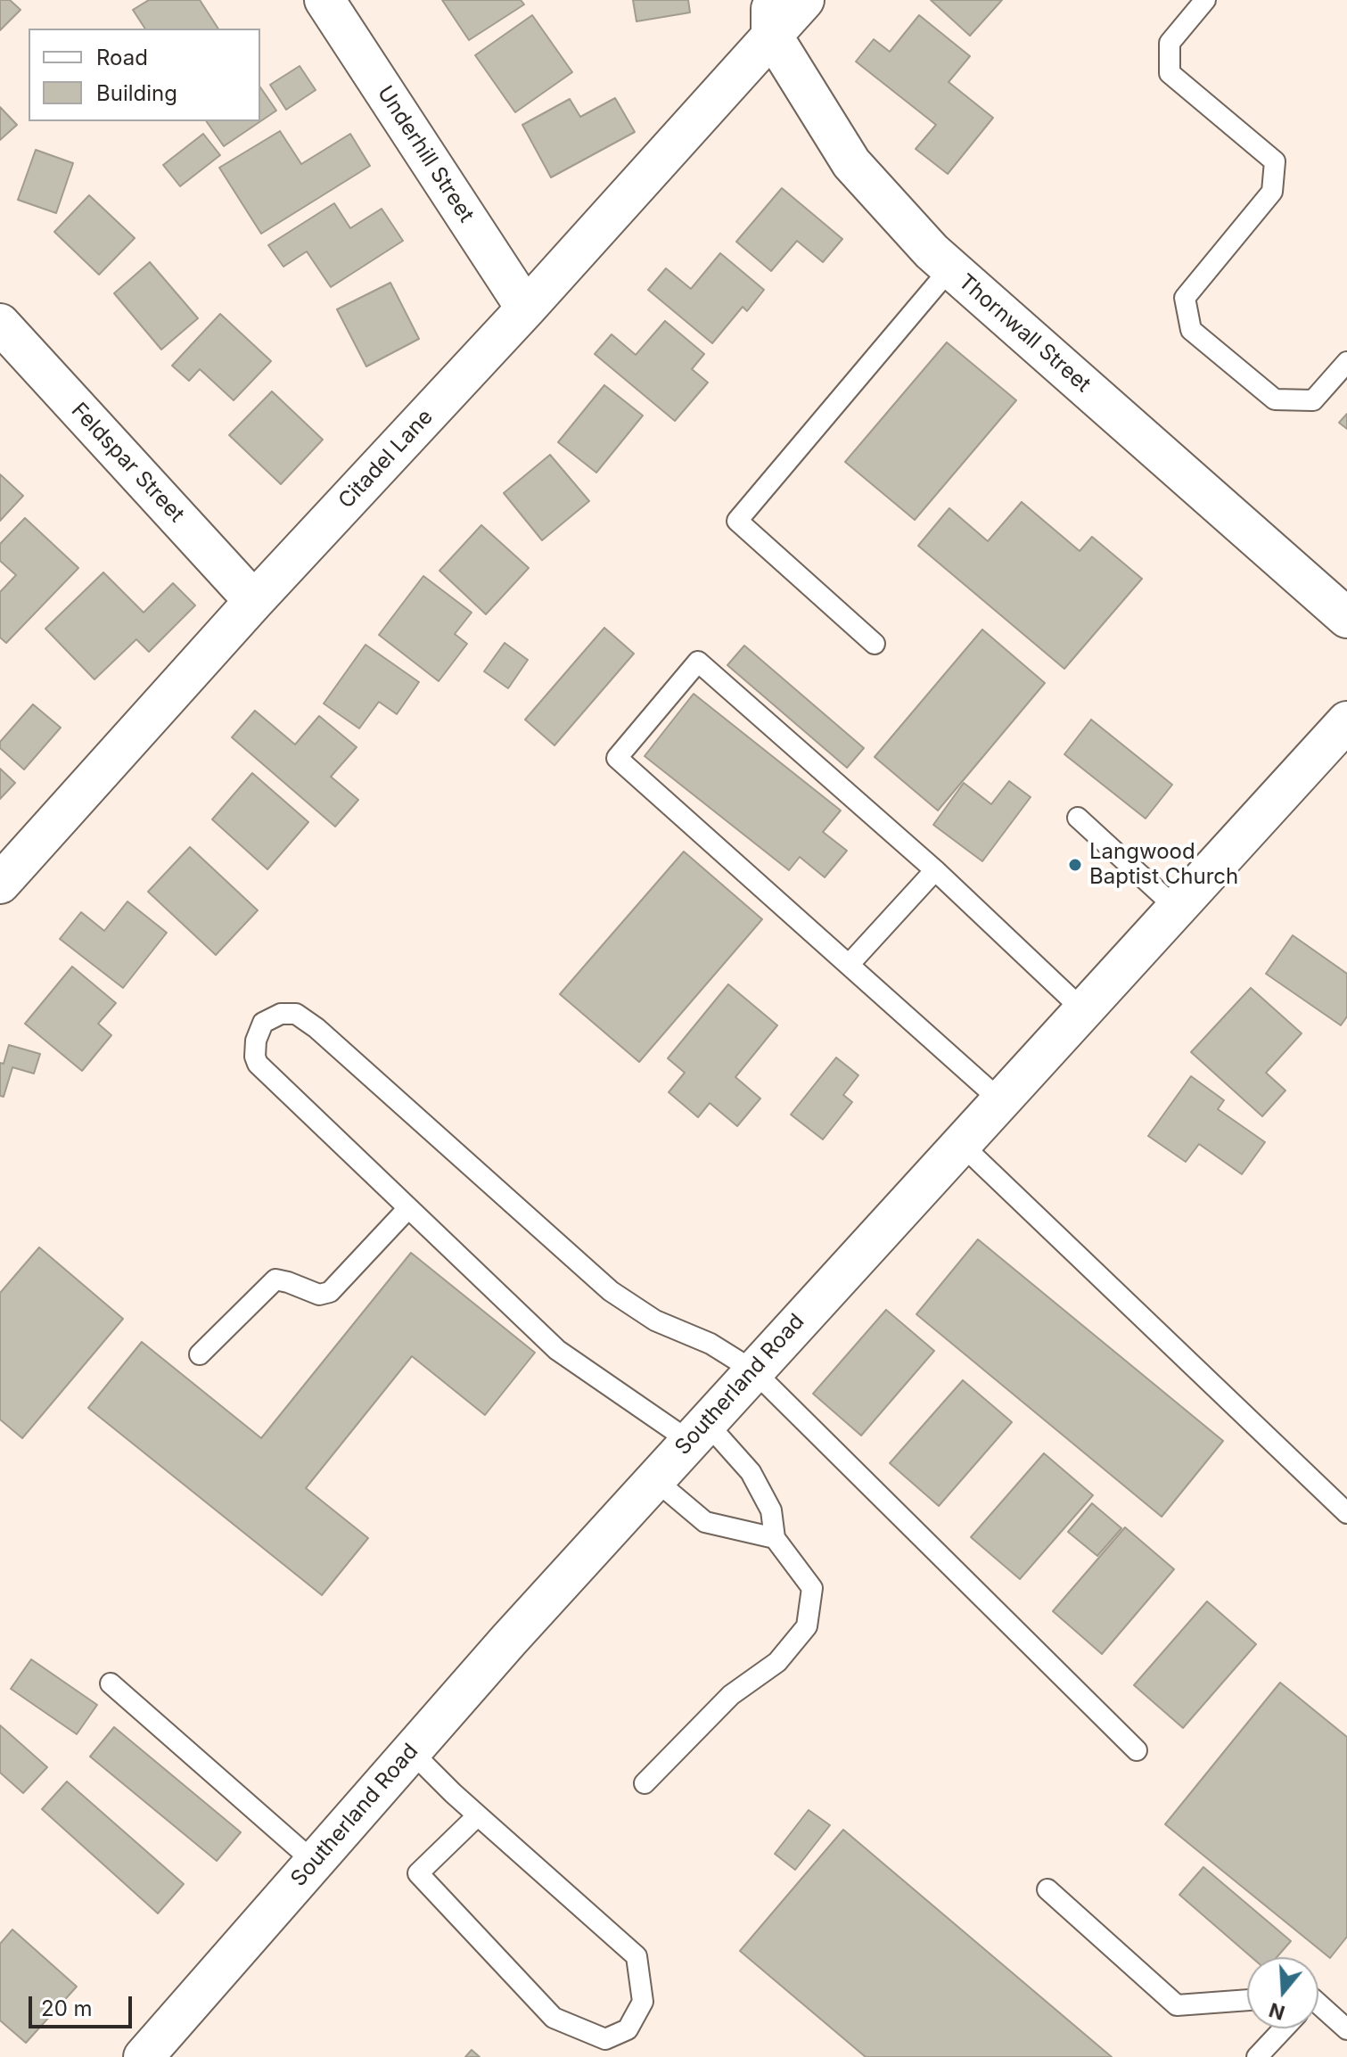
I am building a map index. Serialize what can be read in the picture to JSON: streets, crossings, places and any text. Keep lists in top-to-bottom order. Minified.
{"streets":{"street":["Underhill Street","Thornwall Street","Citadel Lane","Feldspar Street","Southerland Road"]},"crossings":[["Underhill Street","Citadel Lane"],["Thornwall Street","Citadel Lane"],["Citadel Lane","Feldspar Street"]],"places":["Langwood Baptist Church"],"legend":["Road","Building"],"scale_bar":"20 m","north":"bottom"}
